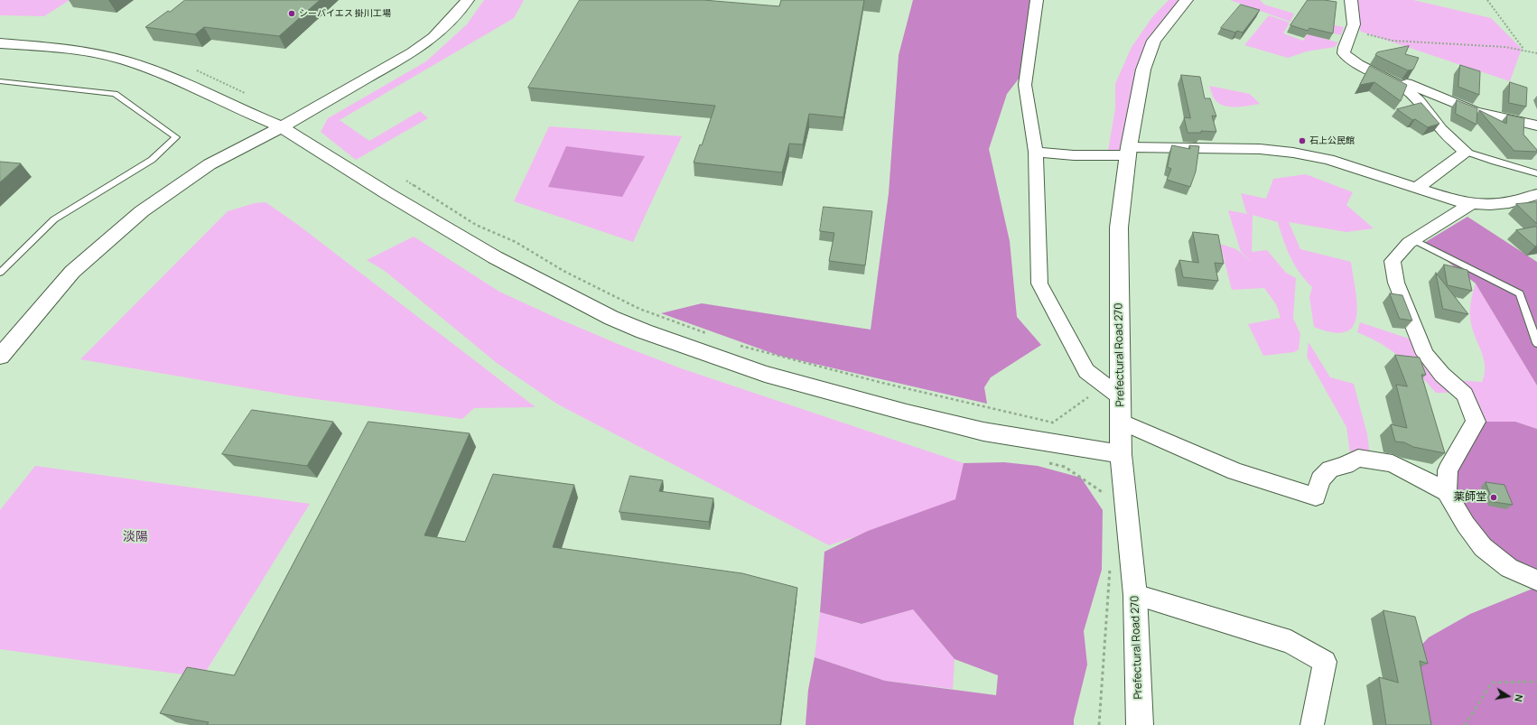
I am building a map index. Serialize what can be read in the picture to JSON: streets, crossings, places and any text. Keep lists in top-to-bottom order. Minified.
{"streets":{"street":["Prefectural Road 270"]},"districts":["淡陽"],"places":["シーバイエス 掛川工場","石上公民館","薬師堂"],"north":"right"}
